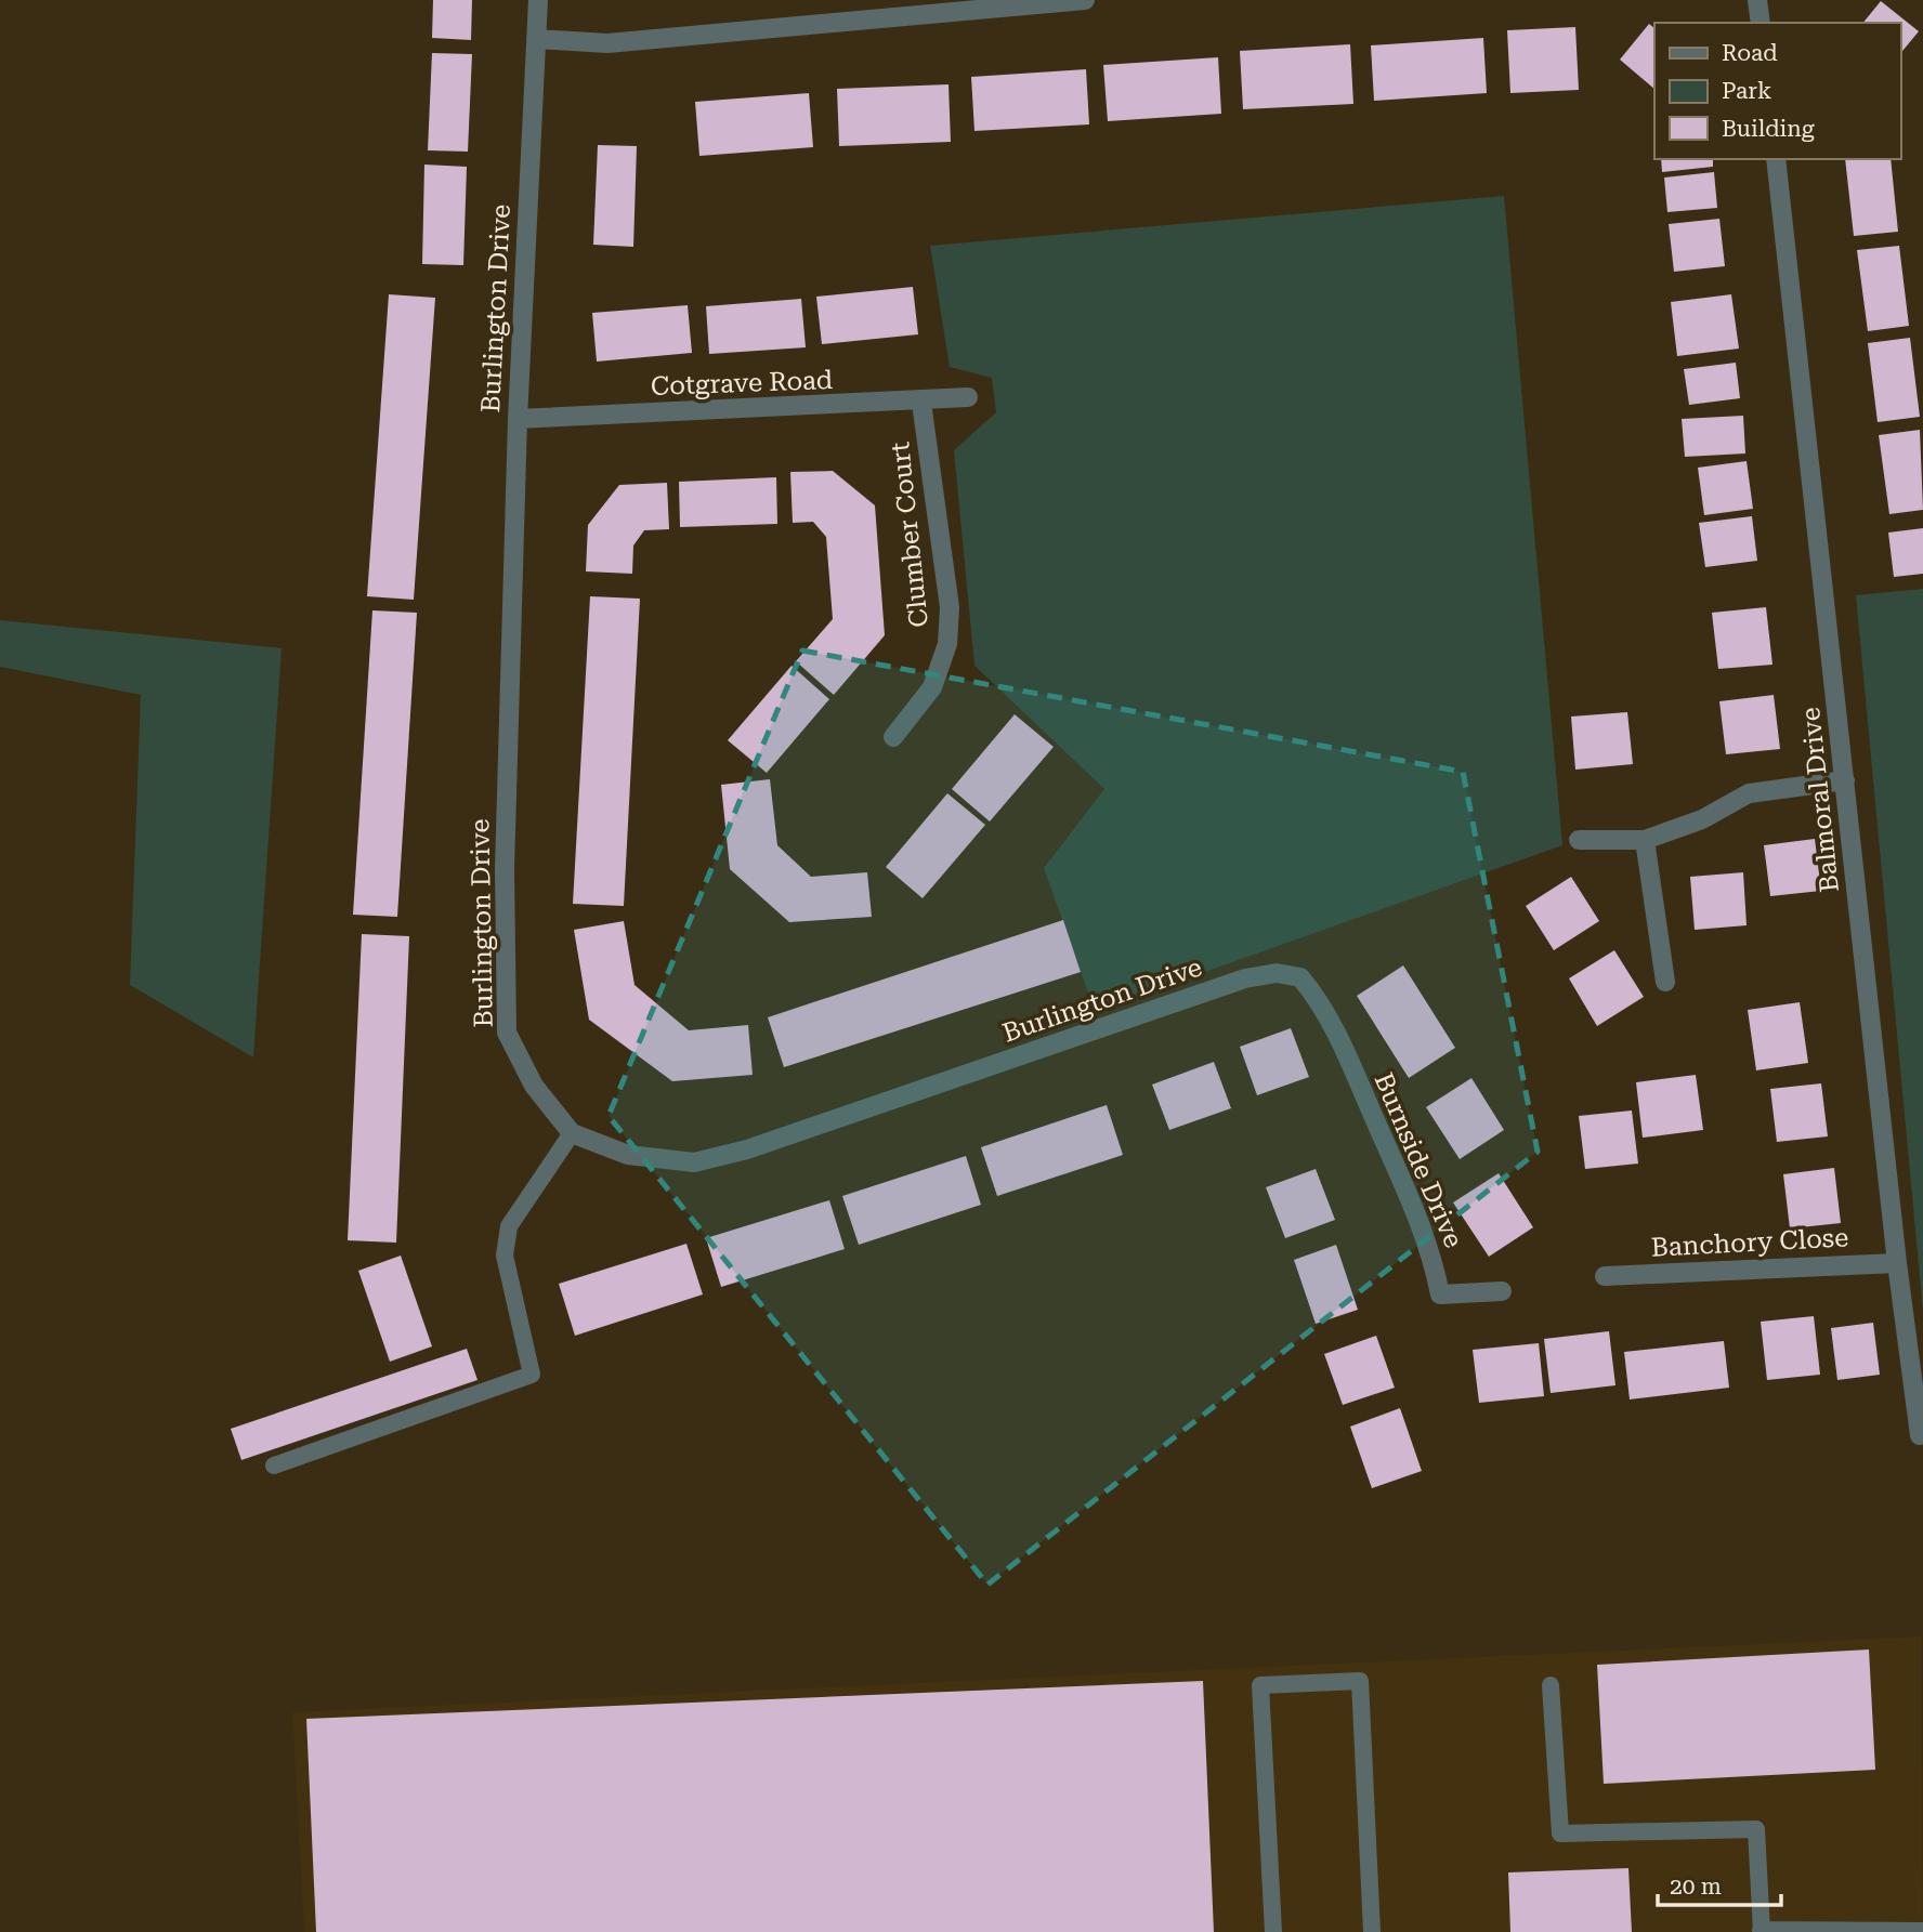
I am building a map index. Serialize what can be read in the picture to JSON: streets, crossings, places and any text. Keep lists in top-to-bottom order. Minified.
{"streets":{"street":["Burlington Drive","Cotgrave Road","Clumber Court","Balmoral Drive","Burnside Drive","Banchory Close"]},"crossings":[["Burlington Drive","Cotgrave Road"],["Burlington Drive","Burnside Drive"],["Cotgrave Road","Clumber Court"],["Balmoral Drive","Banchory Close"]],"legend":["Road","Park","Building"],"scale_bar":"20 m"}
